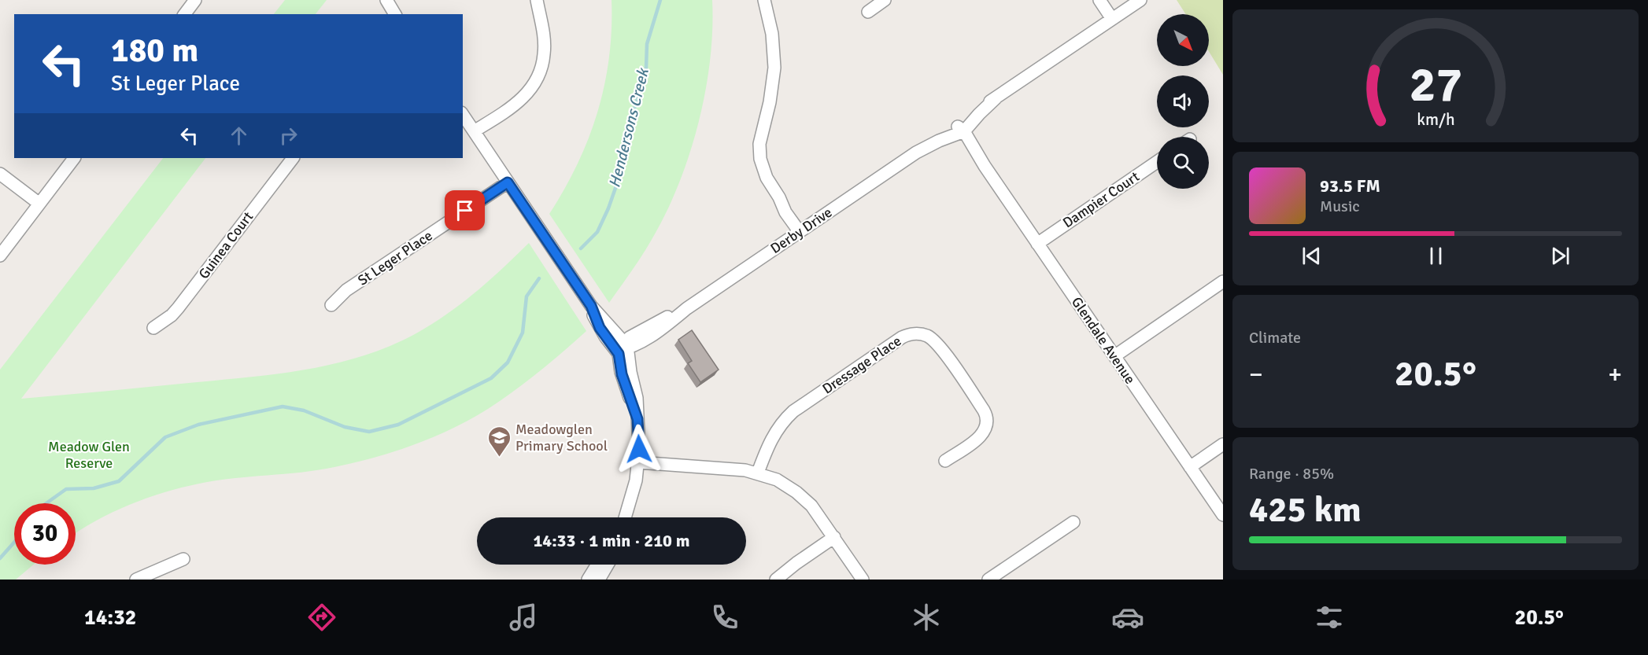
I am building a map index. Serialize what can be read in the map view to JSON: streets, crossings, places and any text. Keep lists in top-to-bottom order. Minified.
{"streets":{"street":["Dampier Court","Derby Drive","Guinea Court","St Leger Place","Glendale Avenue","Dressage Place"]},"crossings":[["Dampier Court","Glendale Avenue"],["Derby Drive","Glendale Avenue"]],"water":["Hendersons Creek"],"parks":["Meadow Glen Reserve"],"places":{"school or university":["Meadowglen Primary School"]},"north":"bottom right","page":{"turn":["180 m","St Leger Place"],"song":["93.5 FM","Music"],"tile":["Climate",["Range · 85%","425 km"]],"heat":["−","20.5°","+"],"limit":"30","trip":"14:33 · 1 min · 210 m","tabs":["14:32","20.5°"],"gauge":["27","km/h"]}}
